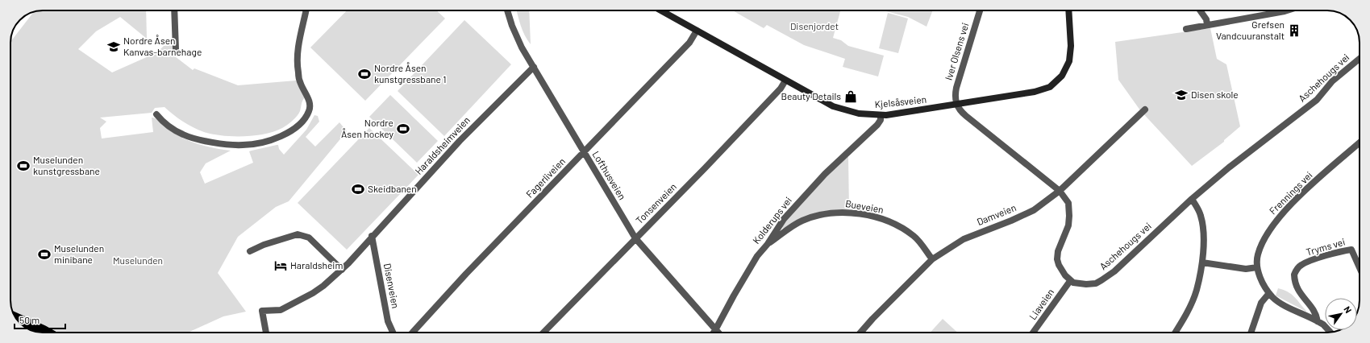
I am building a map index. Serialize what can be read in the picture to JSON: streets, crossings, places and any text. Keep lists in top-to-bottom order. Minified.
{"streets":{"street":["Iver Olsens vei","Aschehougs vei","Kjelsåsveien","Haraldsheimveien","Lofthusveien","Fagerliveien","Frennings vei","Tonsenveien","Bueveien","Damveien","Kolderups vei","Tryms vei","Disenveien","Liaveien"]},"crossings":[["Iver Olsens vei","Kjelsåsveien"],["Aschehougs vei","Liaveien"],["Kjelsåsveien","Fagerliveien"],["Kjelsåsveien","Tonsenveien"],["Kjelsåsveien","Kolderups vei"],["Haraldsheimveien","Lofthusveien"],["Haraldsheimveien","Disenveien"],["Lofthusveien","Fagerliveien"],["Lofthusveien","Tonsenveien"],["Lofthusveien","Kolderups vei"],["Frennings vei","Tryms vei"],["Bueveien","Damveien"],["Bueveien","Kolderups vei"]],"parks":["Disenjordet","Muselunden"],"places":{"building":["Grefsen Vandcuuranstalt"],"school or university":["Nordre Åsen Kanvas-barnehage","Disen skole"],"sports":["Nordre Åsen kunstgressbane 1","Nordre Åsen hockey","Muselunden kunstgressbane","Skeidbanen","Muselunden minibane"],"shop":["Beauty Details"],"hotel":["Haraldsheim"]},"scale_bar":"50 m","north":"top right"}
